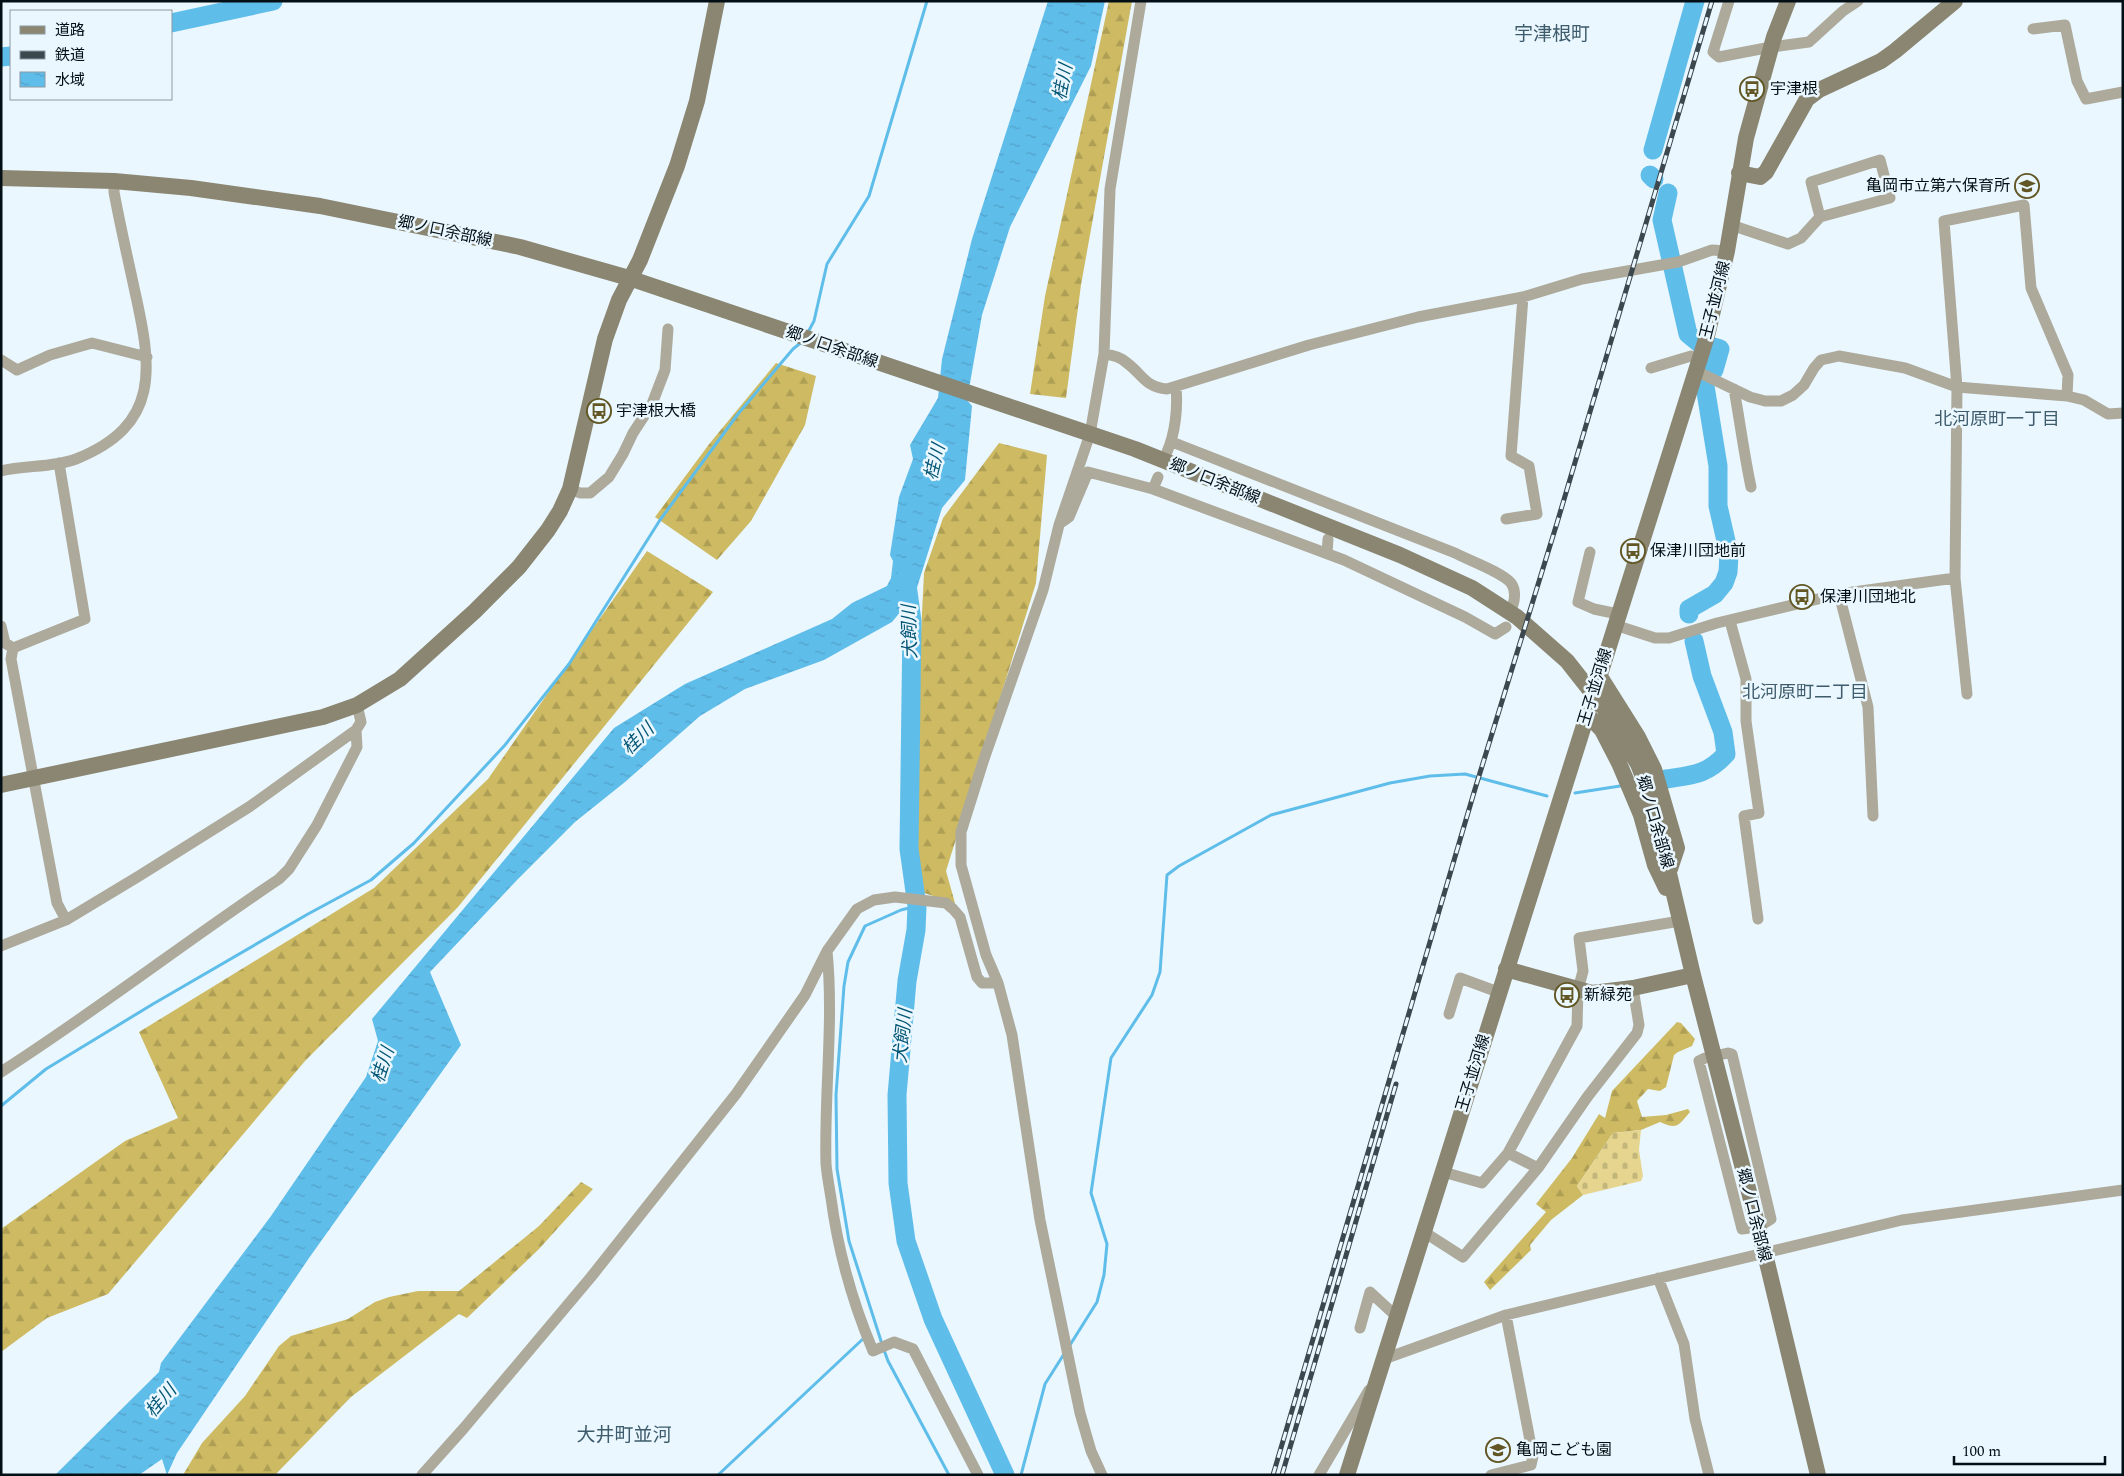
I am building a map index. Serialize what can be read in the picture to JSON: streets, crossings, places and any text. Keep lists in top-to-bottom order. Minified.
{"streets":{"main road":["郷ノ口余部線","王子並河線"]},"districts":["宇津根町","北河原町一丁目","北河原町二丁目","大井町並河"],"water":["桂川","犬飼川"],"places":{"bus stop":["宇津根","宇津根大橋","保津川団地前","保津川団地北","新緑苑"],"school or university":["亀岡市立第六保育所","亀岡こども園"]},"legend":["道路","鉄道","水域"],"scale_bar":"100 m"}
